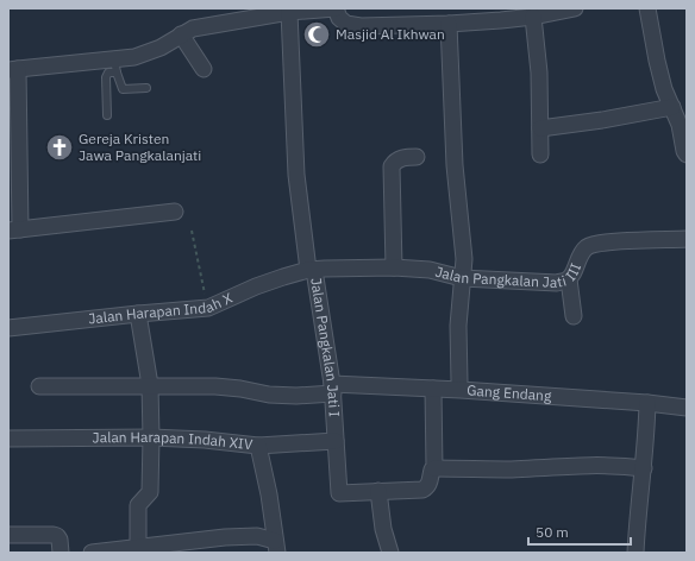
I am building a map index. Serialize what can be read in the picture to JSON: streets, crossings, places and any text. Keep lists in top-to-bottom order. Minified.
{"streets":{"street":["Jalan Pangkalan Jati III","Jalan Harapan Indah X","Jalan Pangkalan Jati I","Gang Endang","Jalan Harapan Indah XIV"]},"crossings":[["Jalan Pangkalan Jati III","Jalan Harapan Indah X"],["Jalan Pangkalan Jati III","Jalan Pangkalan Jati I"],["Jalan Harapan Indah X","Jalan Pangkalan Jati I"],["Jalan Pangkalan Jati I","Gang Endang"],["Jalan Pangkalan Jati I","Jalan Harapan Indah XIV"]],"places":{"mosque":["Masjid Al Ikhwan"],"church":["Gereja Kristen Jawa Pangkalanjati"]},"scale_bar":"50 m"}
